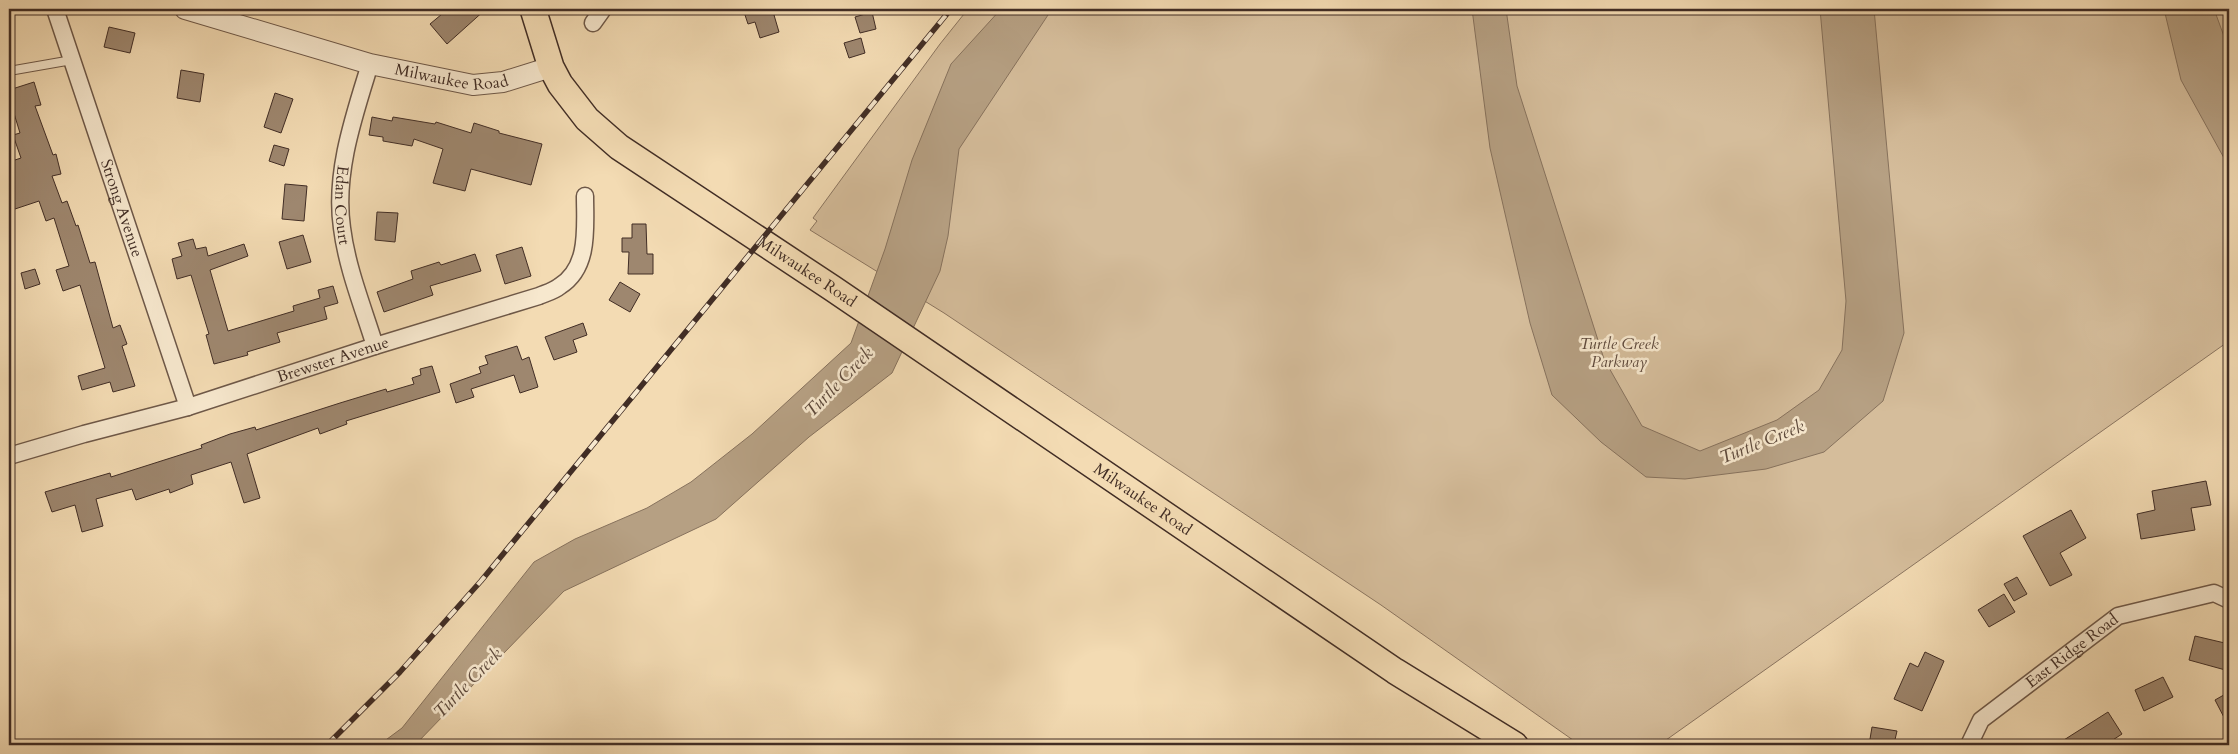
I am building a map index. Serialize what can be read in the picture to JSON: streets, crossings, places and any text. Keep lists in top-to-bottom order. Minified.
{"streets":{"main road":["Milwaukee Road"],"street":["Edan Court","Strong Avenue","Brewster Avenue","East Ridge Road"]},"crossings":[["Milwaukee Road","Edan Court"],["Edan Court","Brewster Avenue"],["Strong Avenue","Brewster Avenue"]],"water":["Turtle Creek"],"parks":["Turtle Creek Parkway"]}
